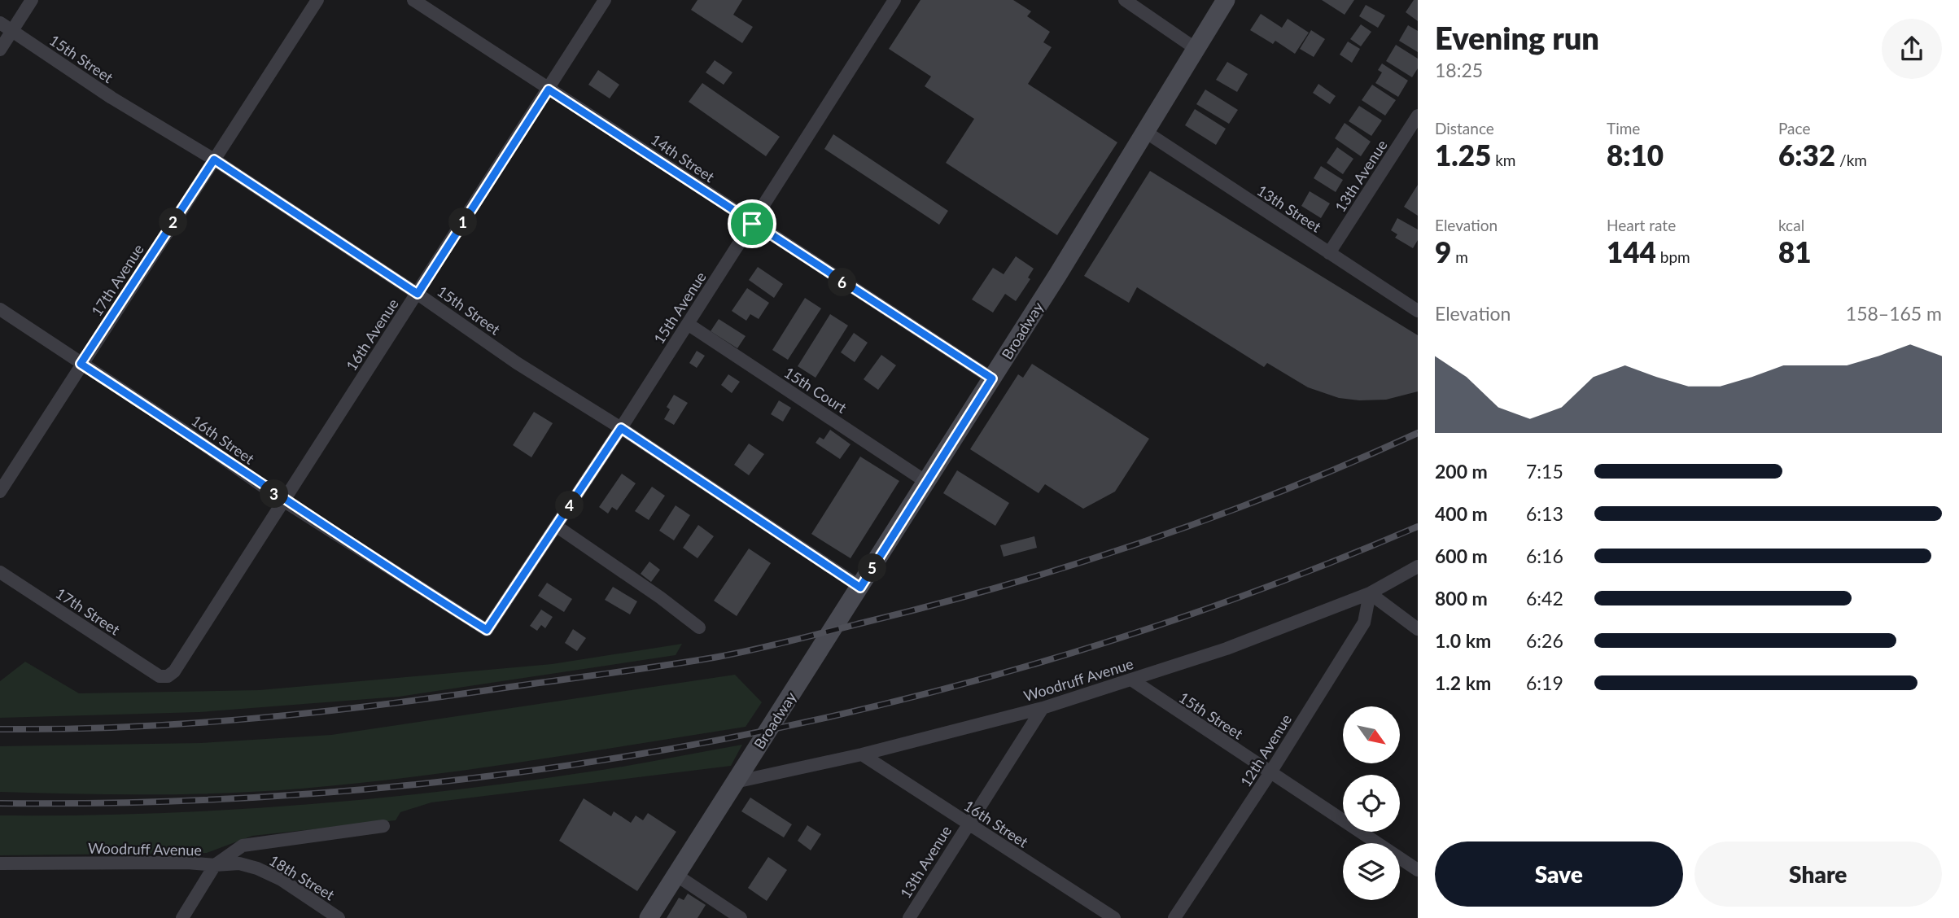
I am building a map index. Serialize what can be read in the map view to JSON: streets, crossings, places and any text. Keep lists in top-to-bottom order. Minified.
{"streets":{"main road":["Broadway"],"street":["15th Street","14th Street","13th Avenue","13th Street","17th Avenue","15th Avenue","16th Avenue","15th Court","16th Street","17th Street","Woodruff Avenue","12th Avenue","18th Street"]},"crossings":[["15th Street","17th Avenue"],["15th Street","15th Avenue"],["15th Street","Broadway"],["15th Street","16th Avenue"],["15th Street","Woodruff Avenue"],["15th Street","12th Avenue"],["14th Street","15th Avenue"],["14th Street","Broadway"],["14th Street","16th Avenue"],["13th Avenue","13th Street"],["13th Avenue","16th Street"],["13th Avenue","Woodruff Avenue"],["13th Street","Broadway"],["17th Avenue","16th Street"],["15th Avenue","15th Court"],["15th Avenue","16th Street"],["Broadway","15th Court"],["Broadway","Woodruff Avenue"],["16th Avenue","16th Street"],["16th Avenue","17th Street"],["16th Street","Woodruff Avenue"],["Woodruff Avenue","12th Avenue"],["Woodruff Avenue","18th Street"]],"north":"bottom right","page":{"heading":["Evening run","18:25"],"stats":[["Distance","1.25 km"],["Time","8:10"],["Pace","6:32 /km"],["Elevation","9 m"],["Heart rate","144 bpm"],["kcal","81"]],"pins":["1","2","6","3","4","5"],"chart":["Elevation","158–165 m"],"list":[{"name":"200 m","note":"7:15"},{"name":"400 m","note":"6:13"},{"name":"600 m","note":"6:16"},{"name":"800 m","note":"6:42"},{"name":"1.0 km","note":"6:26"},{"name":"1.2 km","note":"6:19"}],"buttons":["Save","Share"]}}
